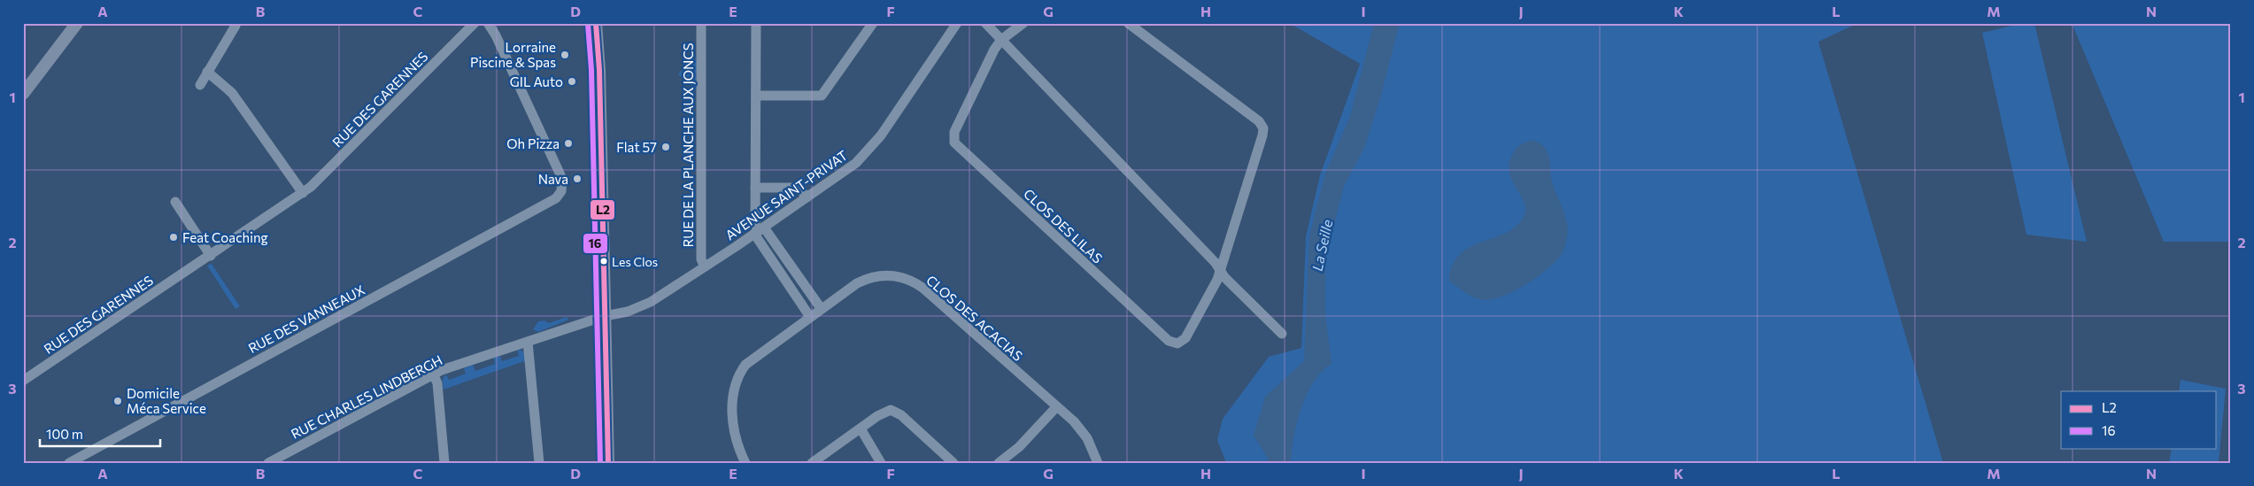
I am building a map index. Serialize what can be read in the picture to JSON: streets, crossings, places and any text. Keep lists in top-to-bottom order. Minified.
{"streets":{"street":["RUE DES GARENNES","RUE DE LA PLANCHE AUX JONCS","AVENUE SAINT-PRIVAT","CLOS DES LILAS","CLOS DES ACACIAS","RUE DES VANNEAUX","RUE CHARLES LINDBERGH"]},"crossings":[["RUE DE LA PLANCHE AUX JONCS","AVENUE SAINT-PRIVAT"],["AVENUE SAINT-PRIVAT","RUE CHARLES LINDBERGH"]],"water":["La Seille"],"places":["Lorraine Piscine & Spas","GIL Auto","Oh Pizza","Flat 57","Nava","Feat Coaching","Les Clos","Domicile Méca Service"],"lines":["transit line L2","transit line 16"],"legend":["L2","16"],"scale_bar":"100 m","grid":{"columns":["A","B","C","D","E","F","G","H","I","J","K","L","M","N"],"rows":["1","2","3"]}}
